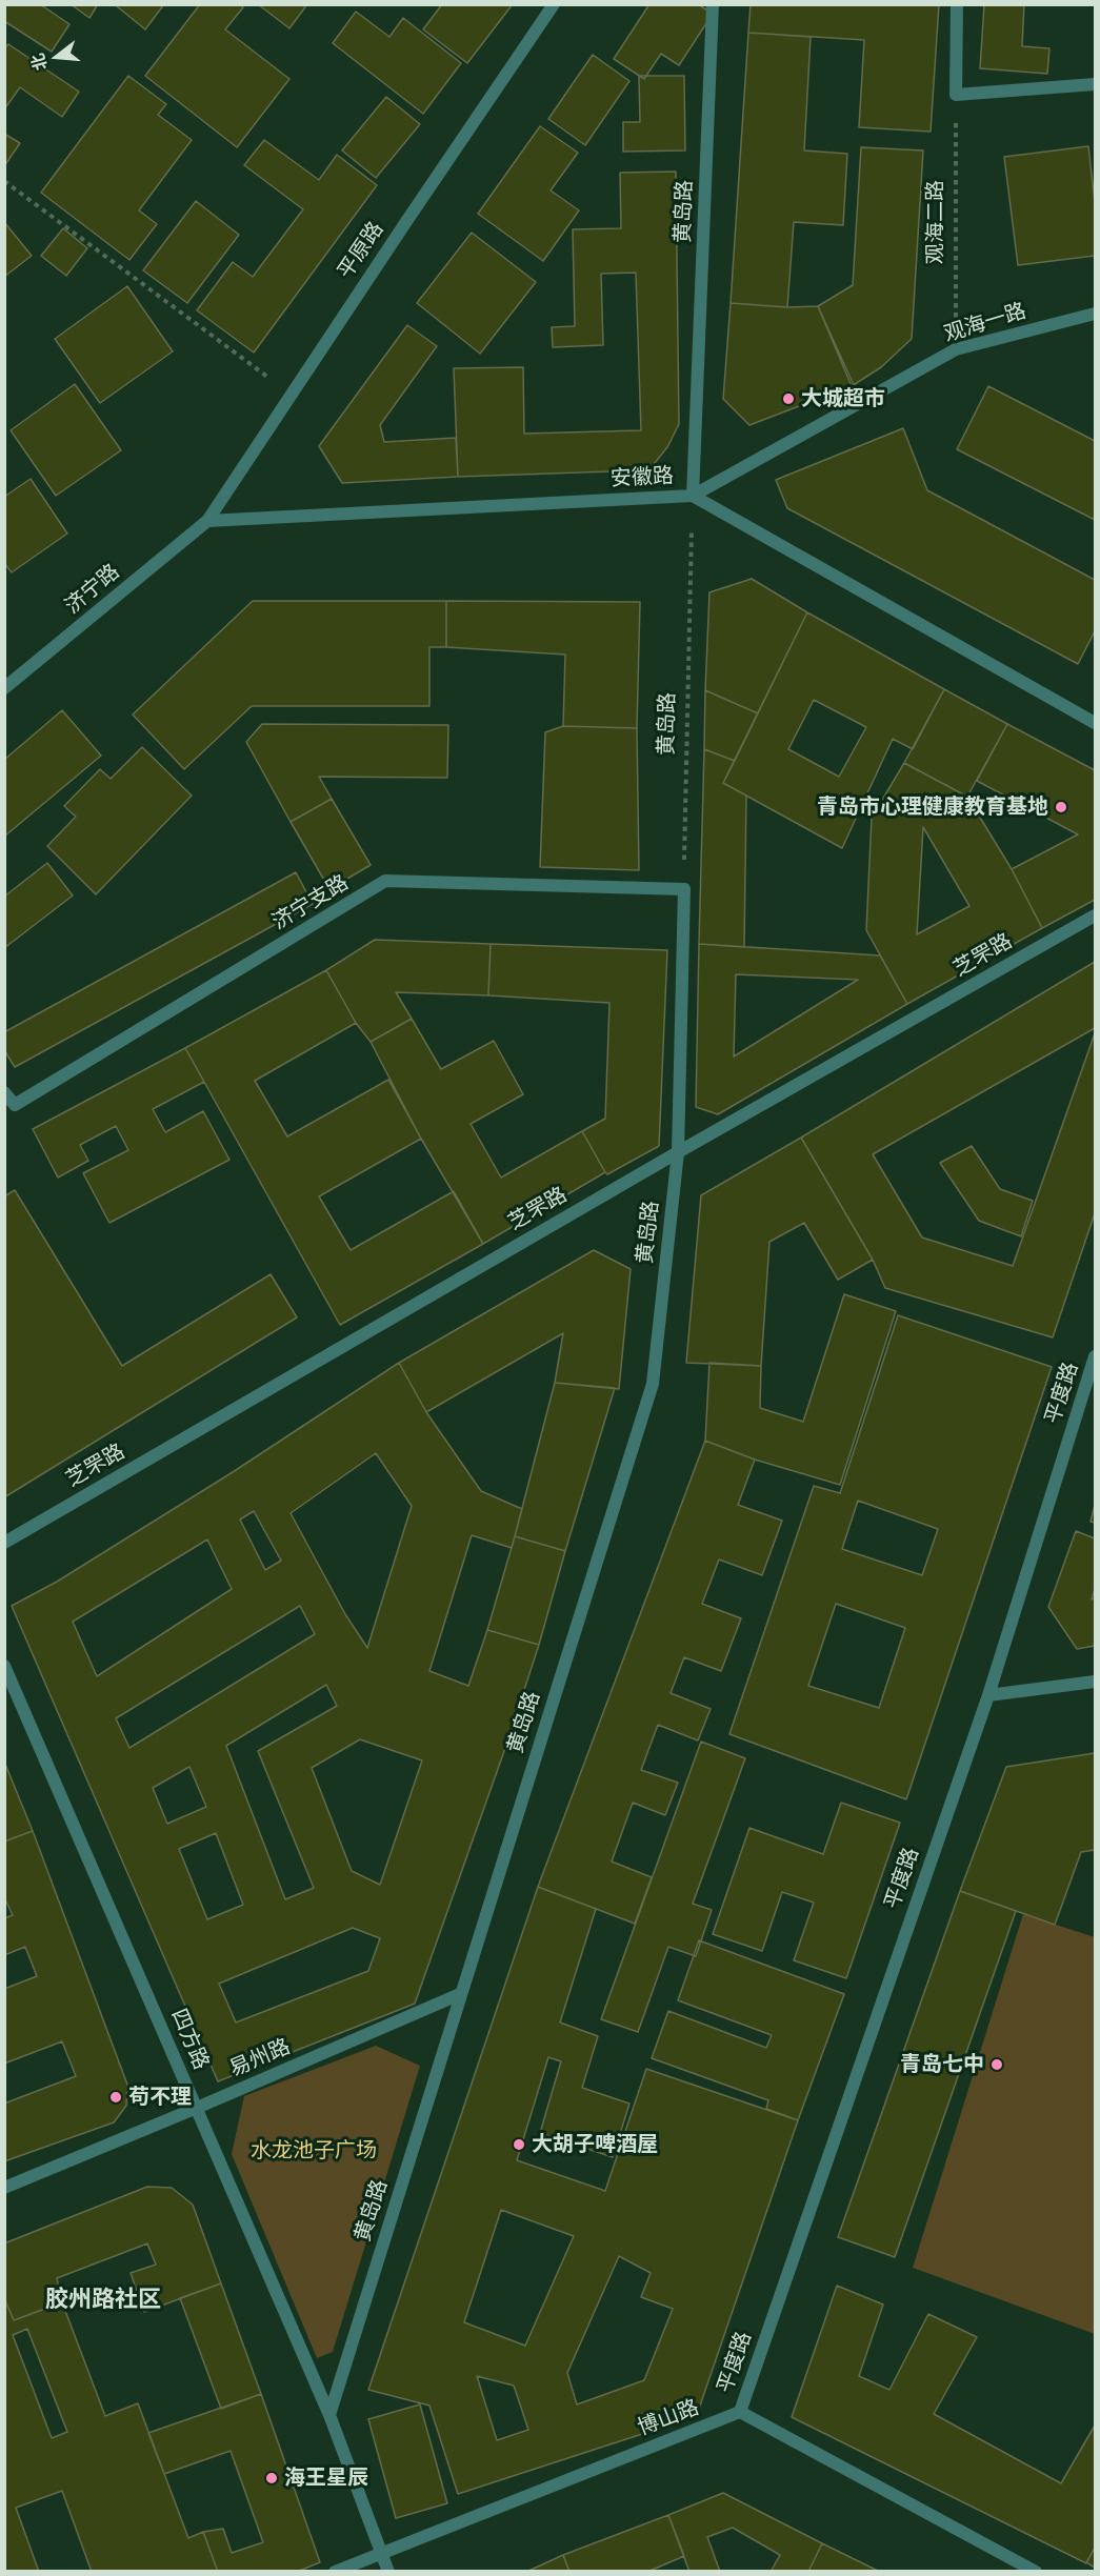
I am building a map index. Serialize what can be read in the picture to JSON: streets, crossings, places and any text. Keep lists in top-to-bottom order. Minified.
{"streets":{"street":["黄岛路","平原路","观海一路","安徽路","济宁路","济宁支路","芝罘路","平度路","四方路","易州路","博山路"],"path":["观海二路"]},"crossings":[["黄岛路","观海一路"],["黄岛路","安徽路"],["黄岛路","济宁支路"],["黄岛路","芝罘路"],["黄岛路","四方路"],["黄岛路","易州路"],["观海二路","观海一路"],["平原路","安徽路"],["平原路","济宁路"],["观海一路","安徽路"],["安徽路","济宁路"],["平度路","博山路"],["四方路","易州路"],["四方路","博山路"]],"districts":["胶州路社区"],"parks":["水龙池子广场"],"places":["大城超市","青岛市心理健康教育基地","青岛七中","苟不理","大胡子啤酒屋","海王星辰"],"north":"left"}
